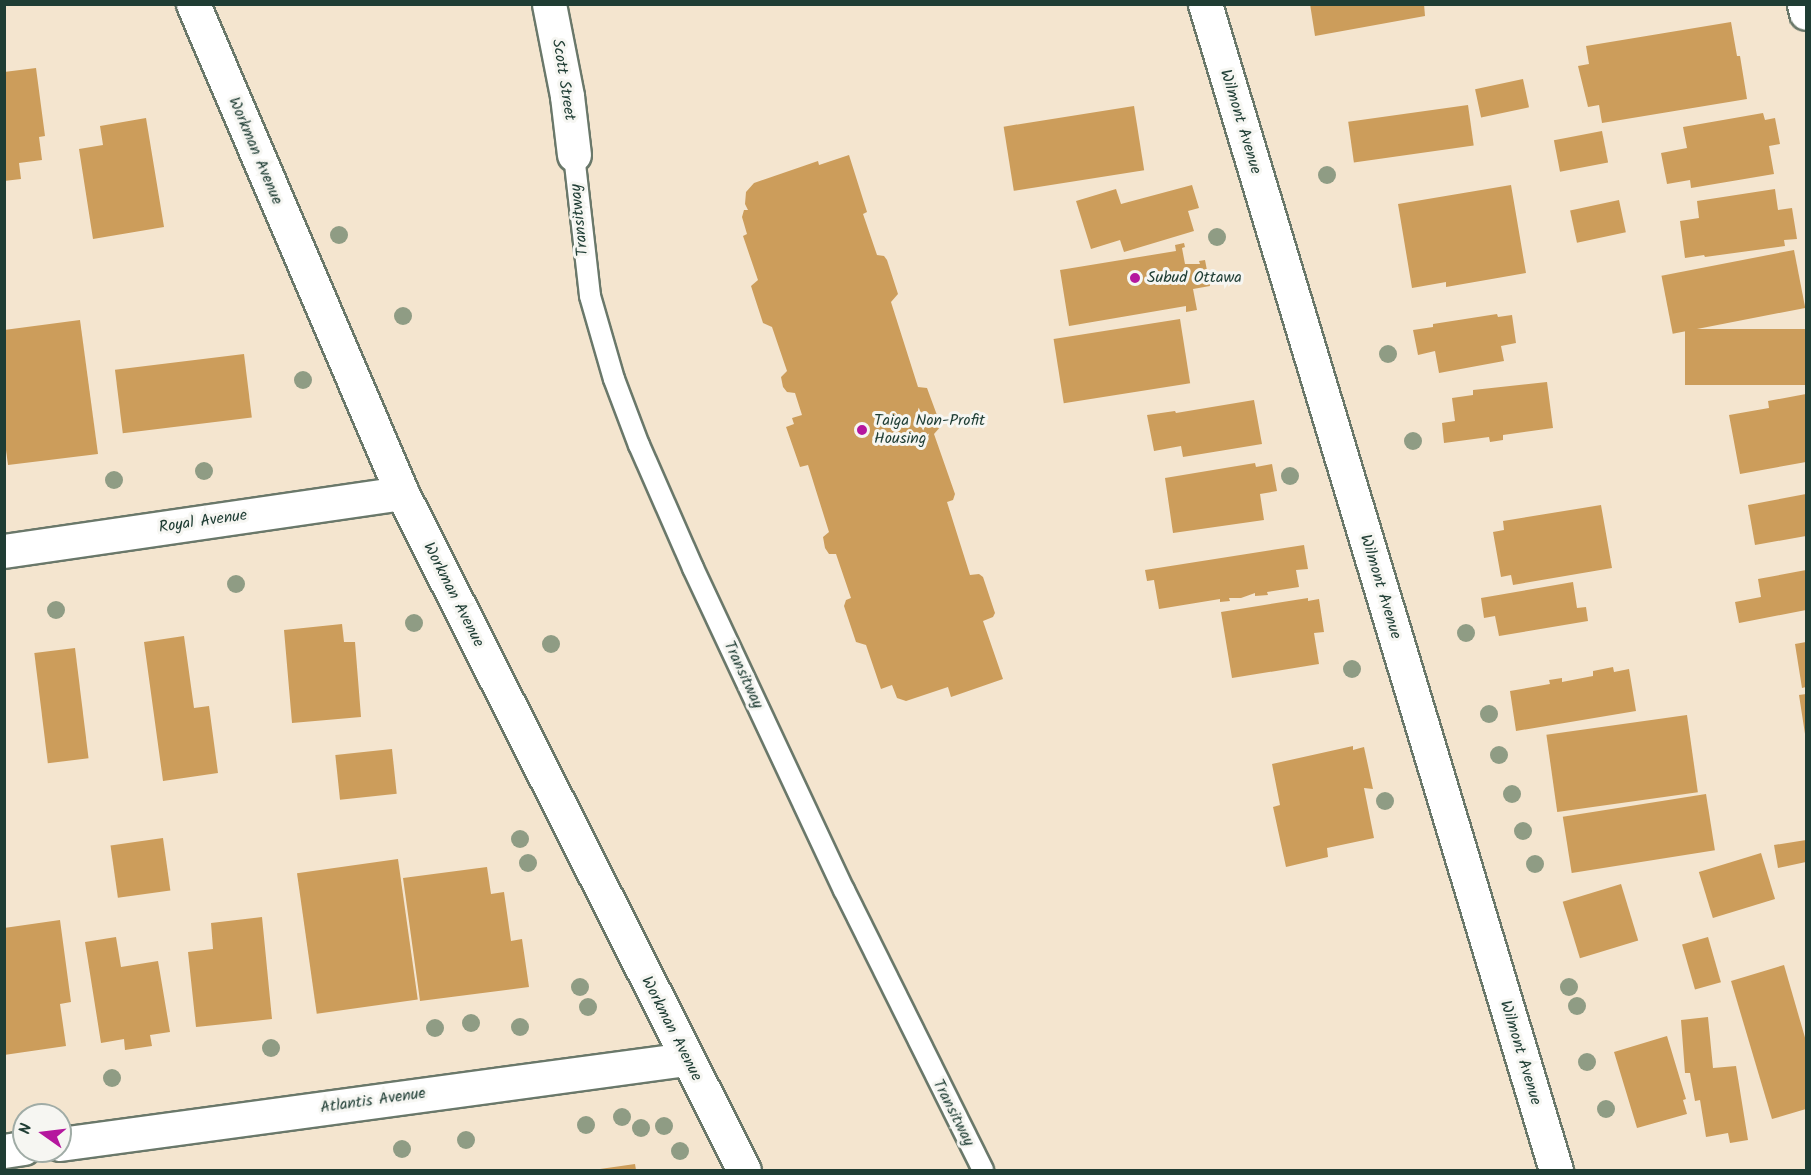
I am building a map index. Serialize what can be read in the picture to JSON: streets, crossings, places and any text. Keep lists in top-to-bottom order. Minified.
{"streets":{"street":["Scott Street","Wilmont Avenue","Workman Avenue","Royal Avenue","Atlantis Avenue"],"lane":["Transitway"]},"crossings":[["Scott Street","Transitway"],["Workman Avenue","Royal Avenue"],["Workman Avenue","Atlantis Avenue"]],"places":["Subud Ottawa","Taiga Non-Profit Housing"],"north":"left"}
